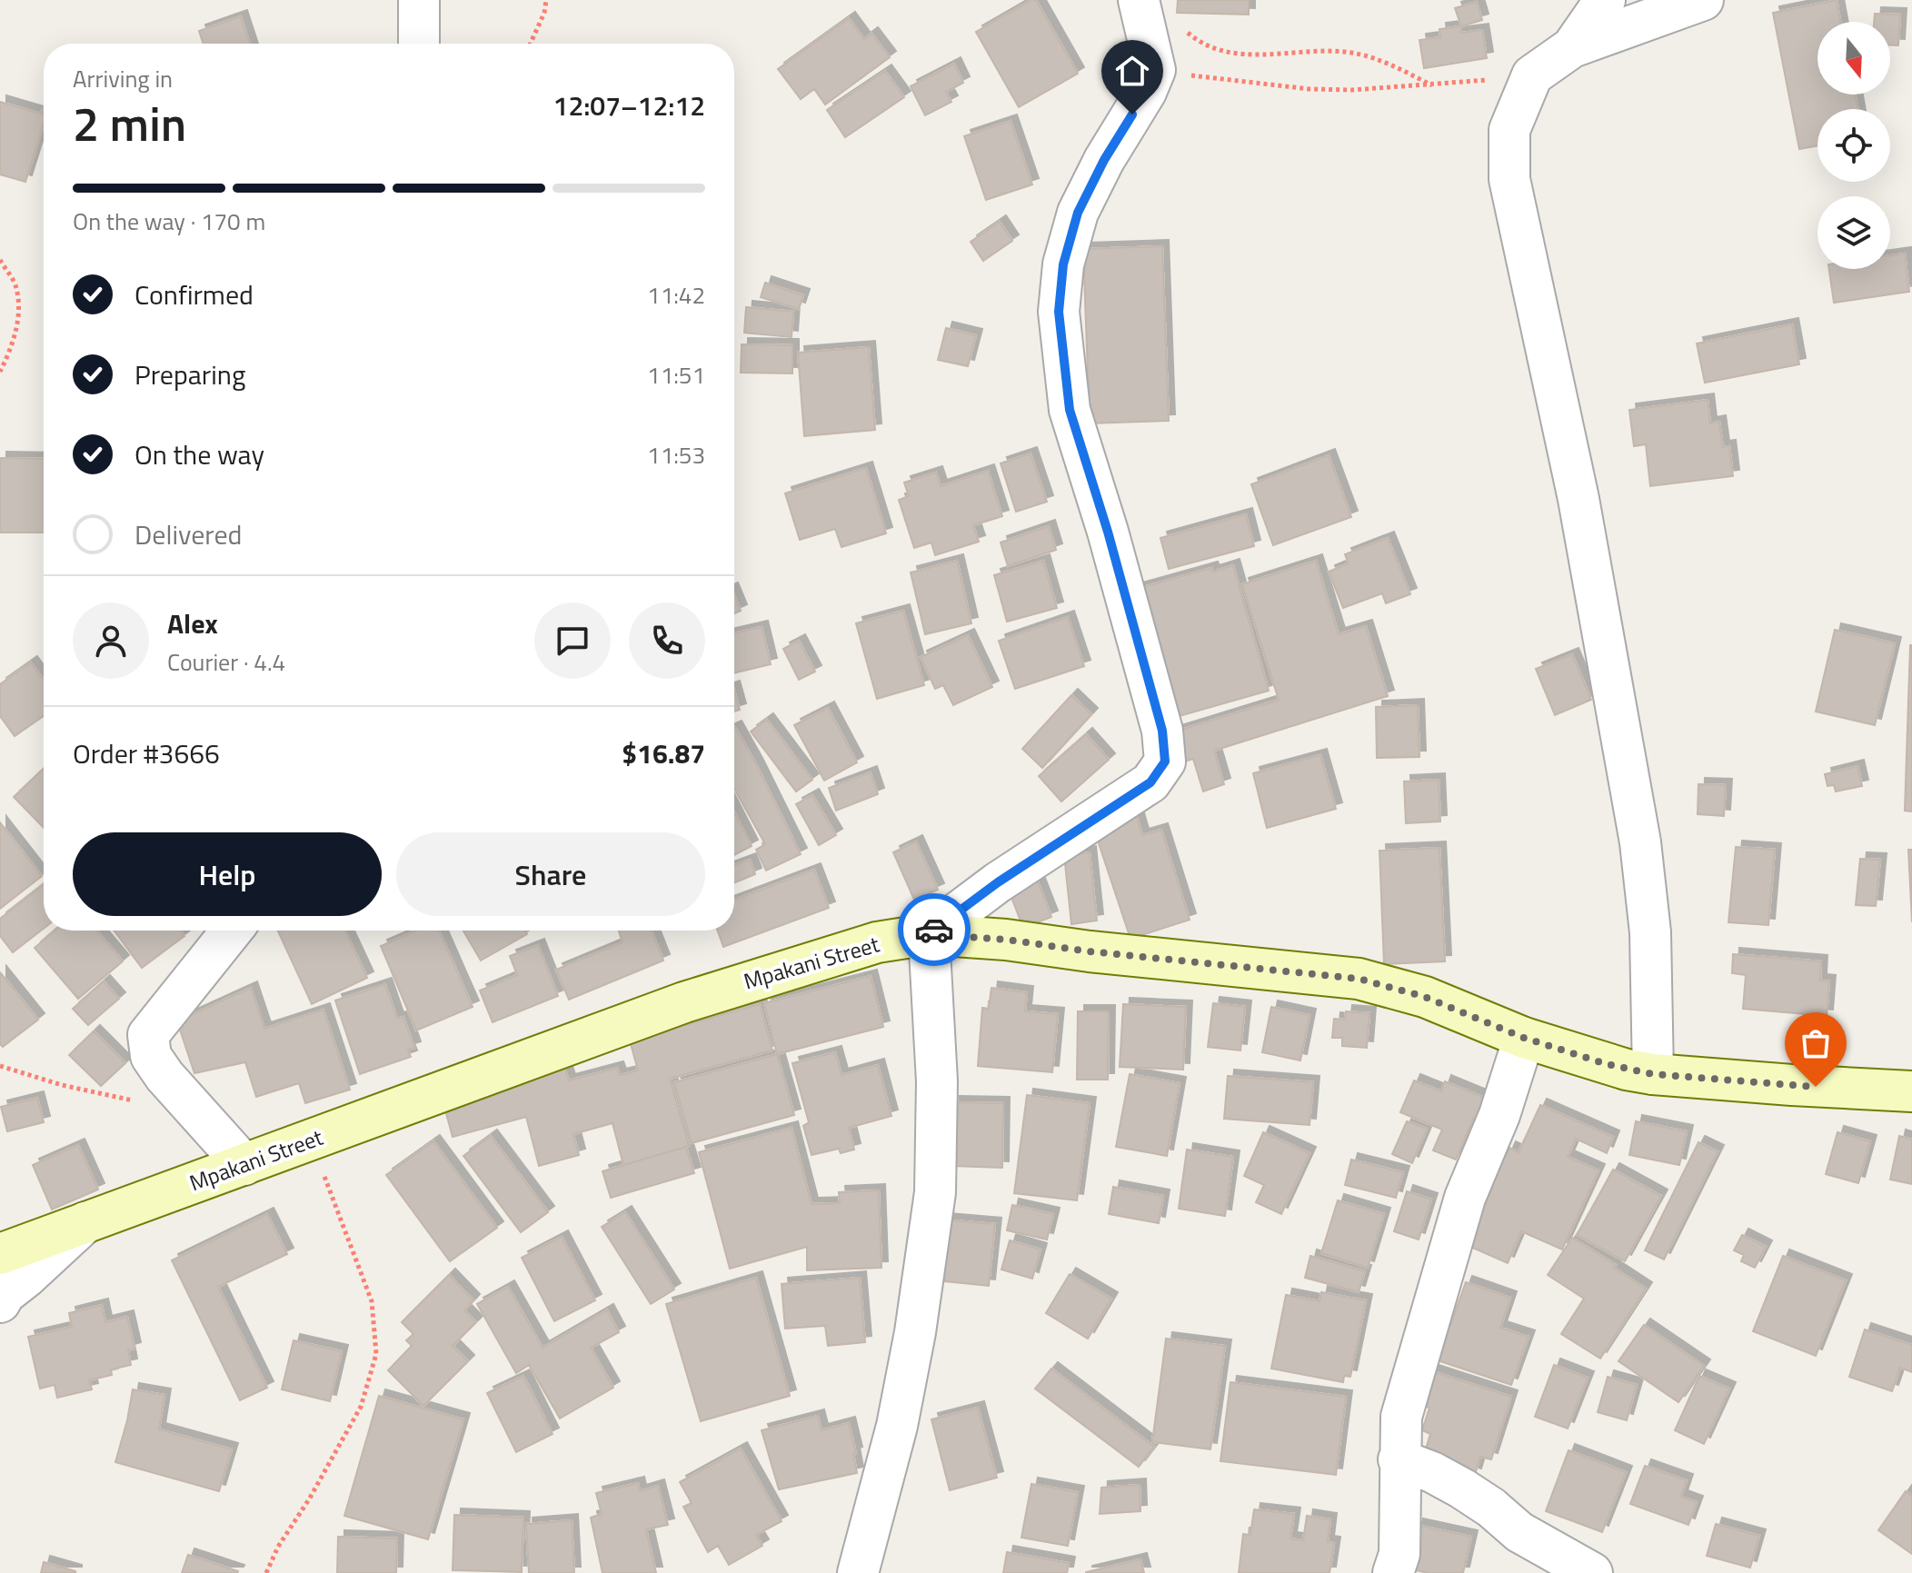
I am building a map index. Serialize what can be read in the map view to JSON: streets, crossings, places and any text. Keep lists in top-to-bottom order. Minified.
{"streets":{"street":["Mpakani Street"]},"north":"bottom","page":{"heading":["2 min","Arriving in","12:07–12:12"],"panel":["Alex","Courier · 4.4","Order #3666","$16.87"],"bar":"On the way · 170 m","list":[["Confirmed","11:42"],["Preparing","11:51"],["On the way","11:53"],"Delivered"],"buttons":["Help","Share"]}}
